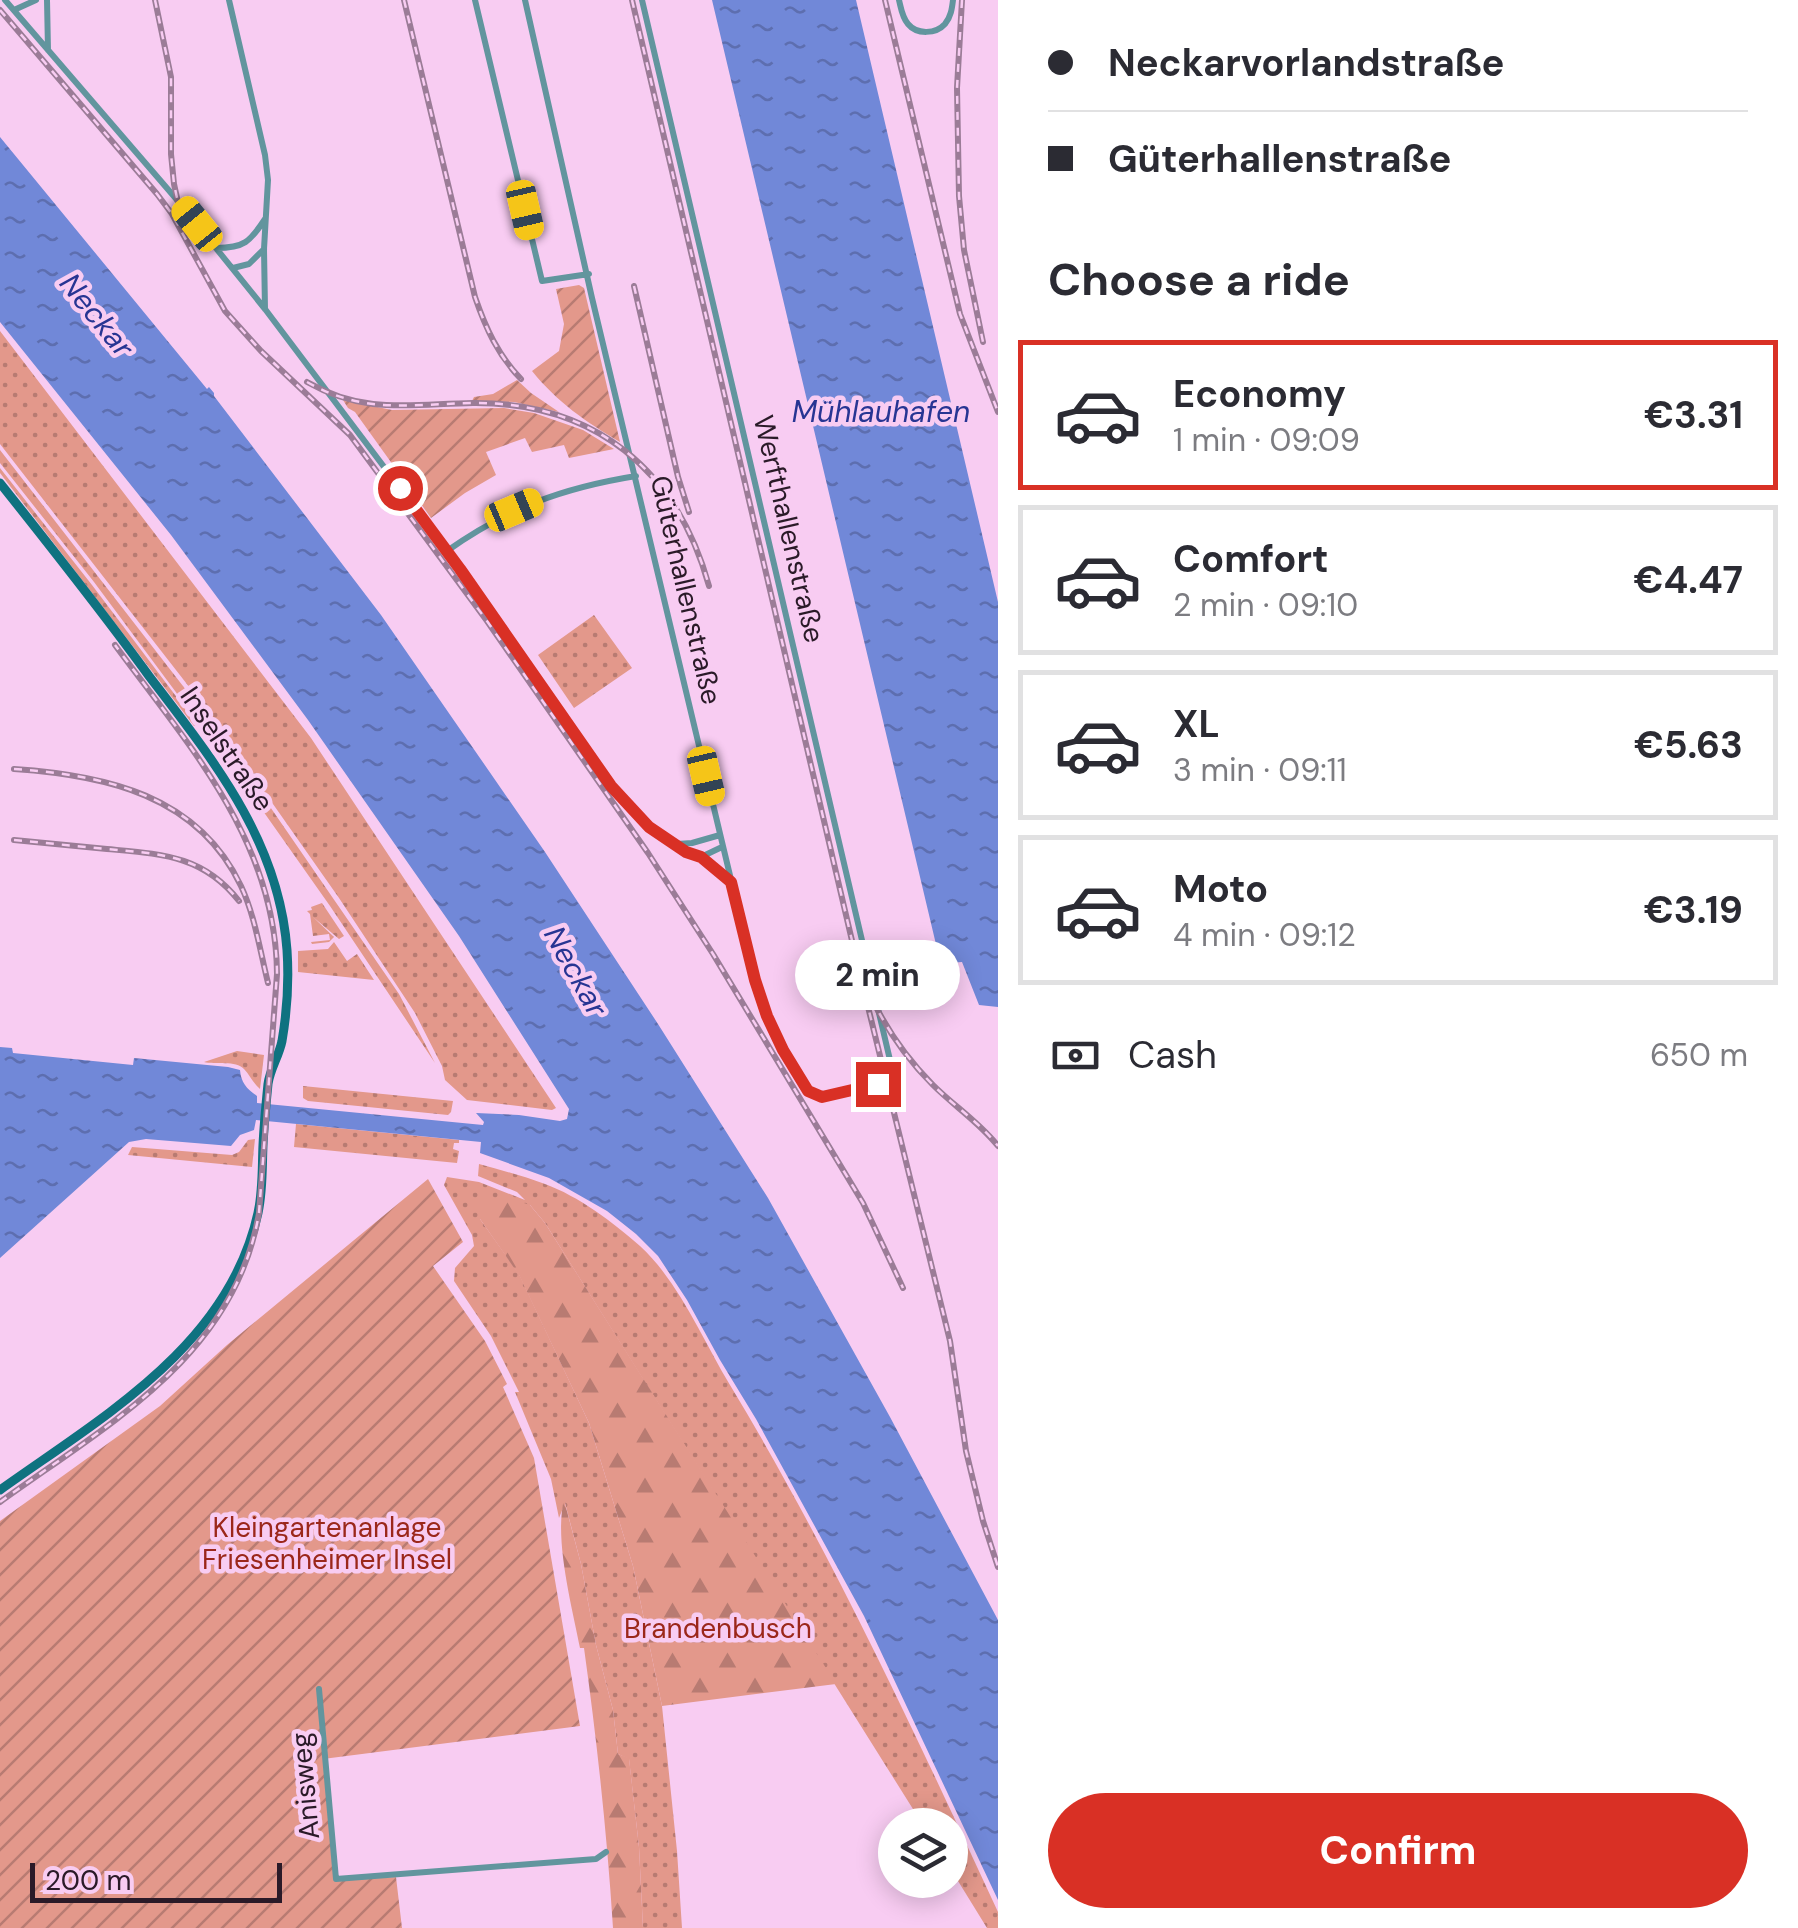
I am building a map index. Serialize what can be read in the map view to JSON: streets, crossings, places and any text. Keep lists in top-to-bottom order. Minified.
{"streets":{"street":["Werfthallenstraße","Güterhallenstraße","Inselstraße","Anisweg"]},"crossings":[["Werfthallenstraße","Güterhallenstraße"]],"water":["Neckar","Mühlauhafen"],"parks":["Kleingartenanlage Friesenheimer Insel","Brandenbusch"],"scale_bar":"200 m","page":{"banner":["Neckarvorlandstraße","Güterhallenstraße"],"heading":"Choose a ride","list":[{"name":"Economy","note":"1 min · 09:09","value":"€3.31"},{"name":"Comfort","note":"2 min · 09:10","value":"€4.47"},{"name":"XL","note":"3 min · 09:11","value":"€5.63"},{"name":"Moto","note":"4 min · 09:12","value":"€3.19"}],"bubble":"2 min","pay":["Cash","650 m"],"buttons":"Confirm","scale":"200 m"}}
